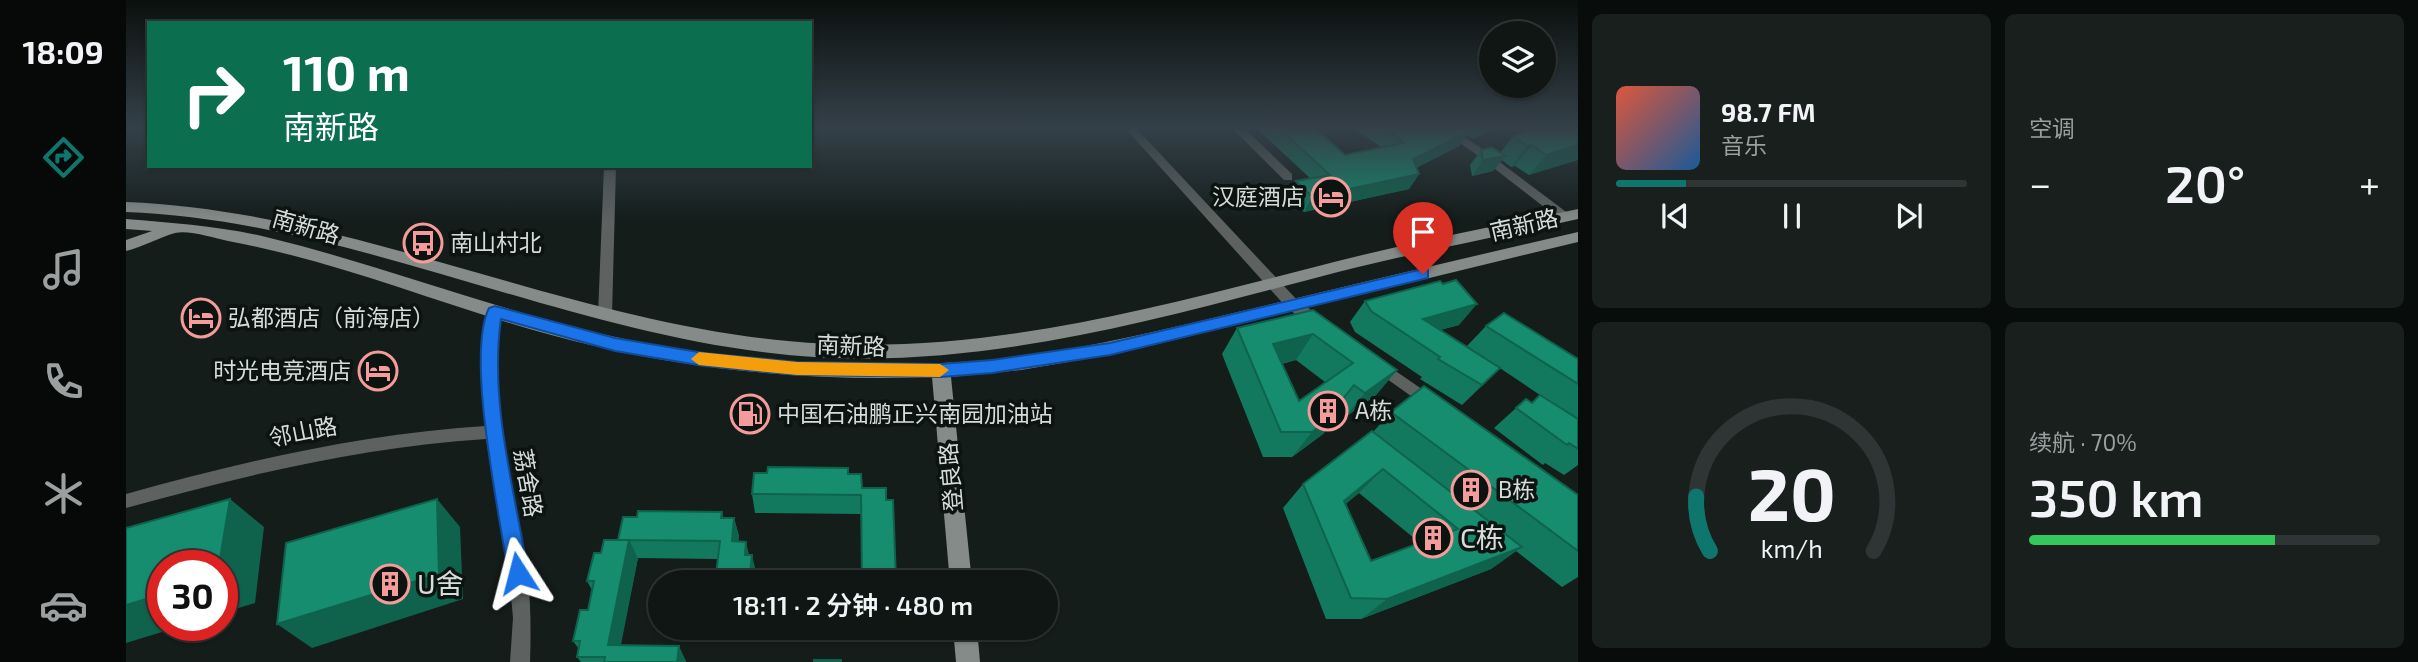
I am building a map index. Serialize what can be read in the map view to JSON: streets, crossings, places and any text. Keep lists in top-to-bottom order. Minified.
{"streets":{"main road":["南新路","登良路"],"street":["邻山路","荔舍路"]},"crossings":[["南新路","登良路"],["南新路","荔舍路"],["邻山路","荔舍路"]],"places":{"hotel":["汉庭酒店","弘都酒店（前海店）","时光电竞酒店"],"bus stop":["南山村北"],"building":["A栋","B栋","C栋","U舍"],"fuel station":["中国石油鹏正兴南园加油站"]},"page":{"tabs":"18:09","tile":["空调",["续航 · 70%","350 km"]],"turn":["110 m","南新路"],"song":["98.7 FM","音乐"],"heat":["−","20°","+"],"limit":"30","trip":"18:11 · 2 分钟 · 480 m","gauge":["20","km/h"]}}
